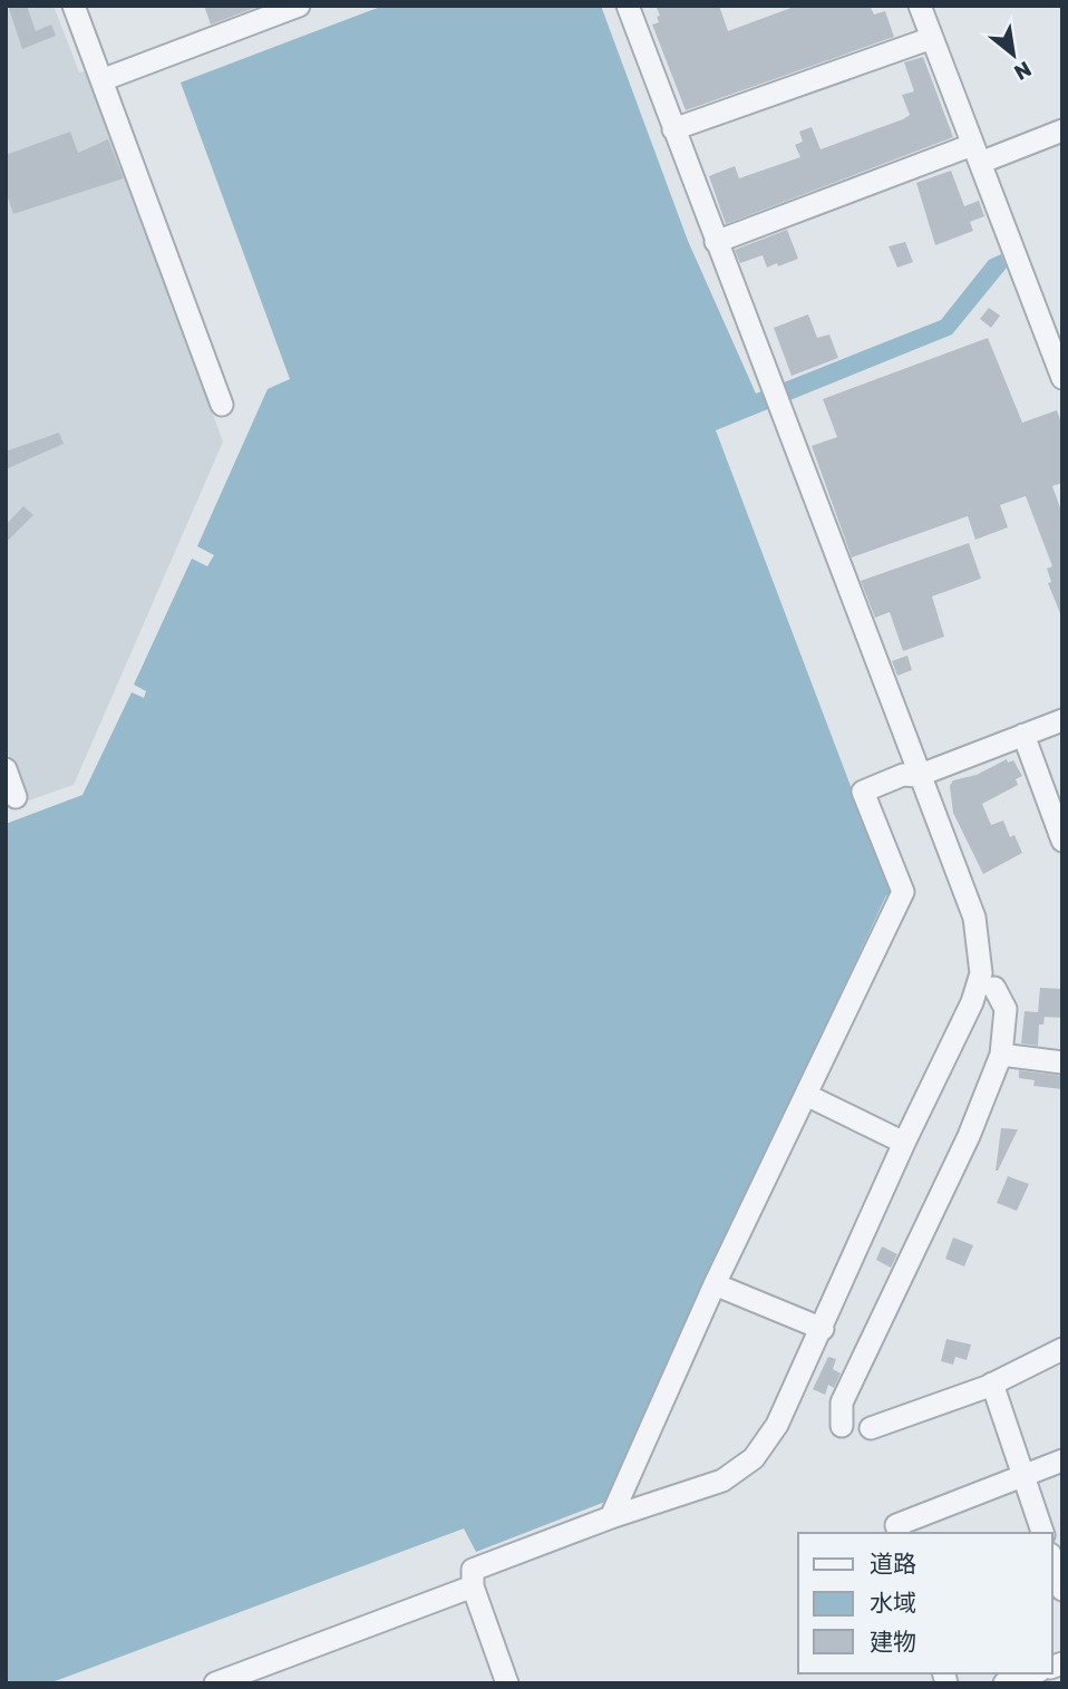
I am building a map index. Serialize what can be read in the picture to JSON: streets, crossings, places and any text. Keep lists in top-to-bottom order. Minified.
{"legend":["道路","水域","建物"],"north":"bottom right"}
